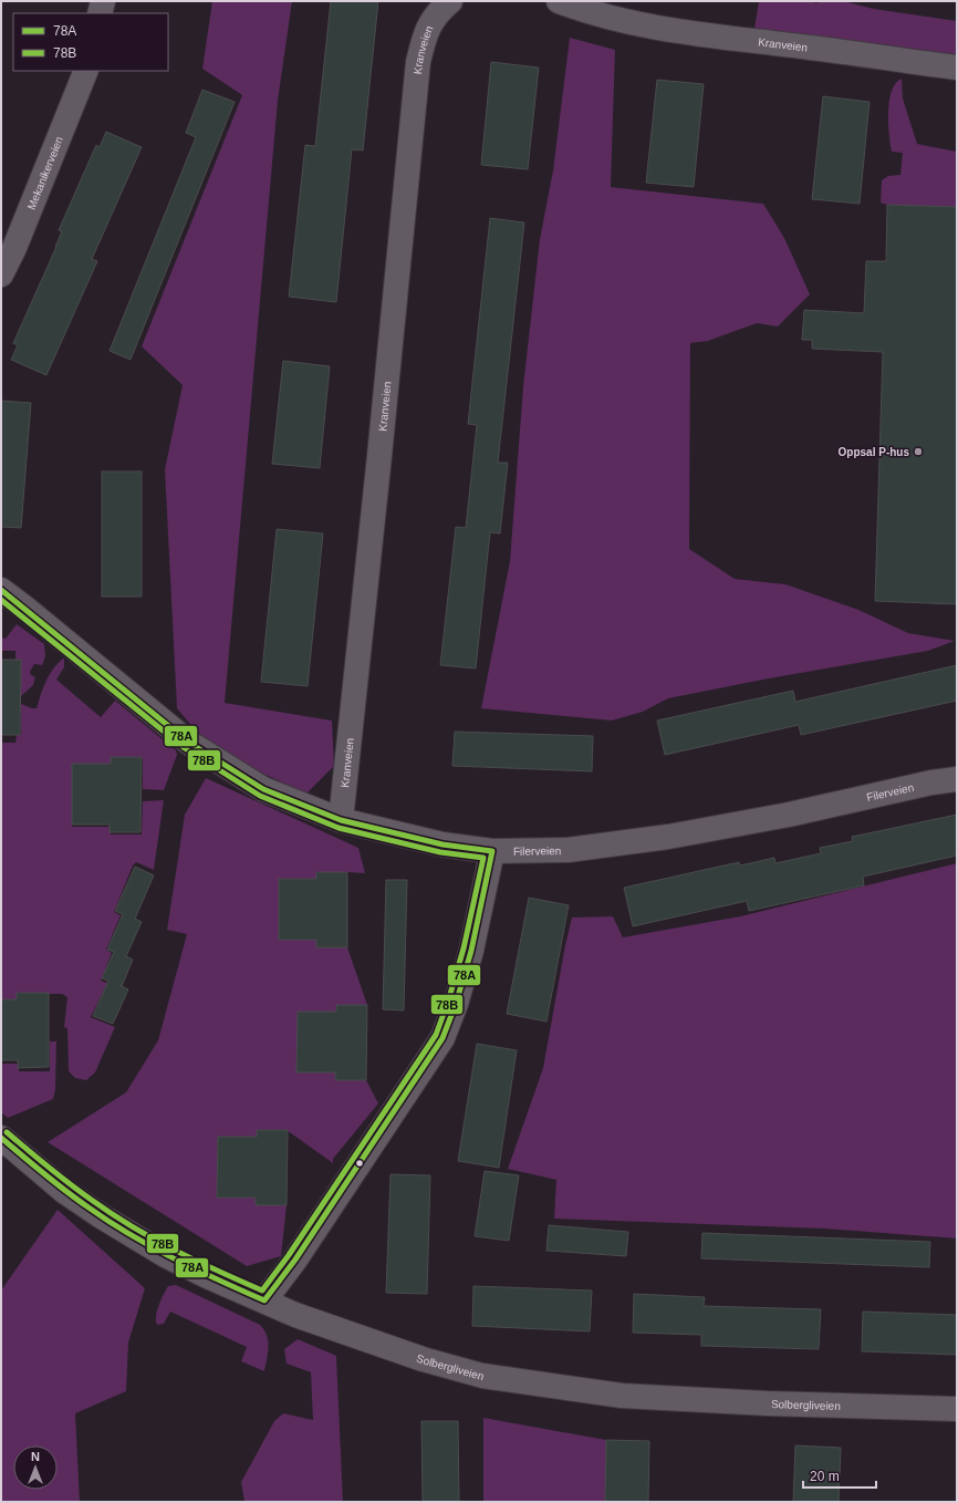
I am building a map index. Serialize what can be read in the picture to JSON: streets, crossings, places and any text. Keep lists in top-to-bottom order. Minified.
{"streets":{"street":["Kranveien","Mekanikerveien","Filerveien","Solbergliveien"]},"crossings":[["Kranveien","Filerveien"]],"places":["Oppsal P-hus"],"lines":["transit line 78A","transit line 78B"],"legend":["78A","78B"],"scale_bar":"20 m","north":"top"}
